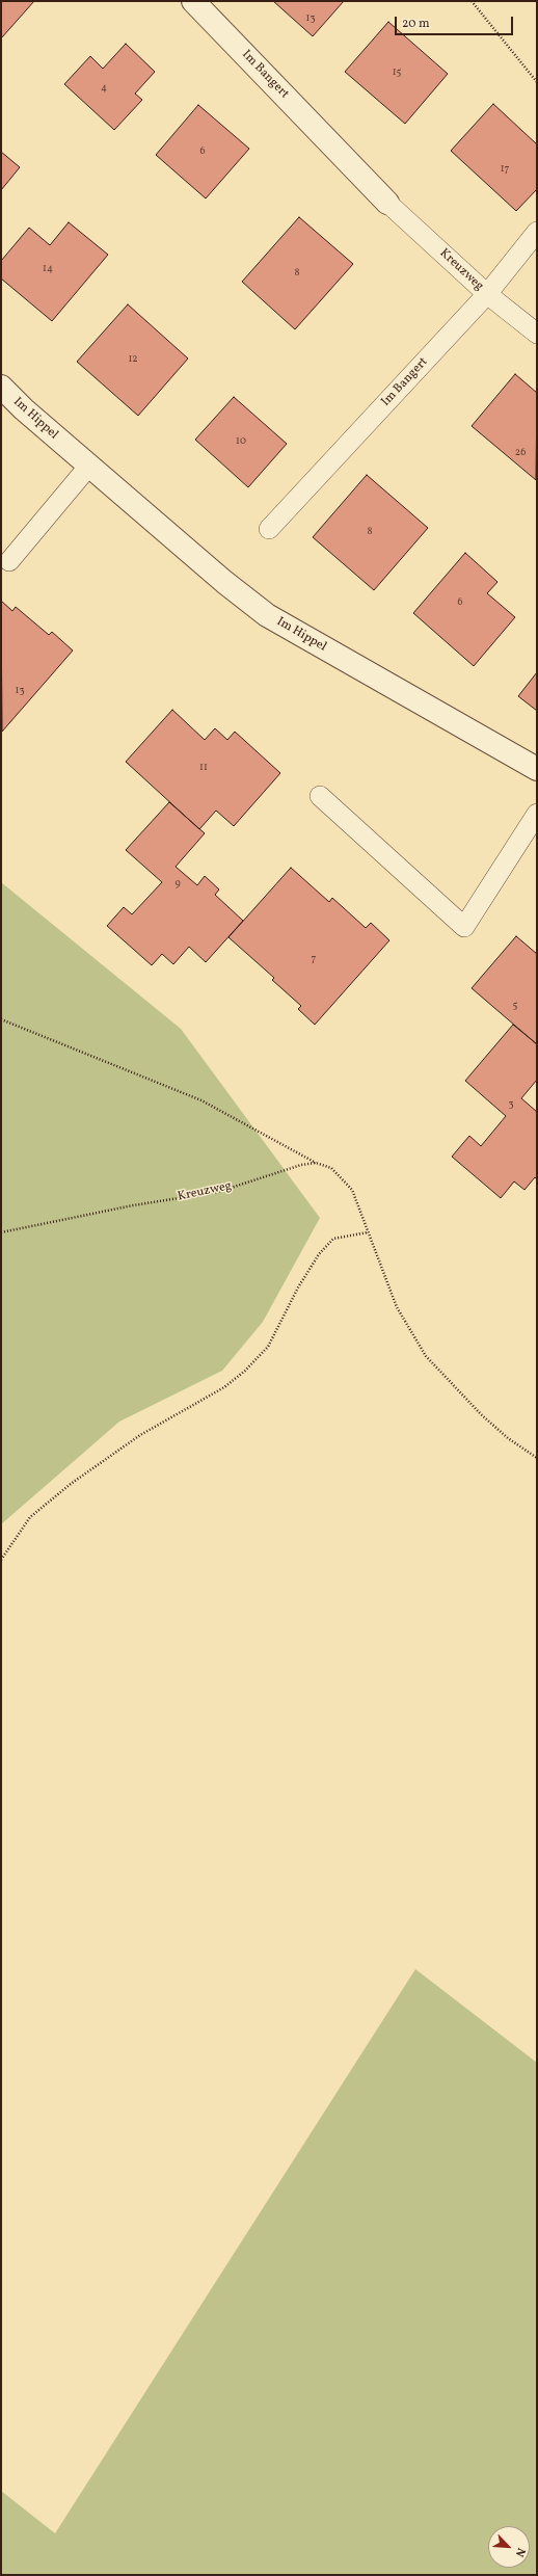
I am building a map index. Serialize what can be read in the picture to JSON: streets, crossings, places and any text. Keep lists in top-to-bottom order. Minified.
{"streets":{"street":["Im Bangert","Im Hippel"],"lane":["Kreuzweg"]},"crossings":[["Im Bangert","Kreuzweg"]],"house_numbers":["13","15","4","6","17","14","8","12","10","26","8","6","13","11","9","7","5","3"],"scale_bar":"20 m","north":"bottom right"}
